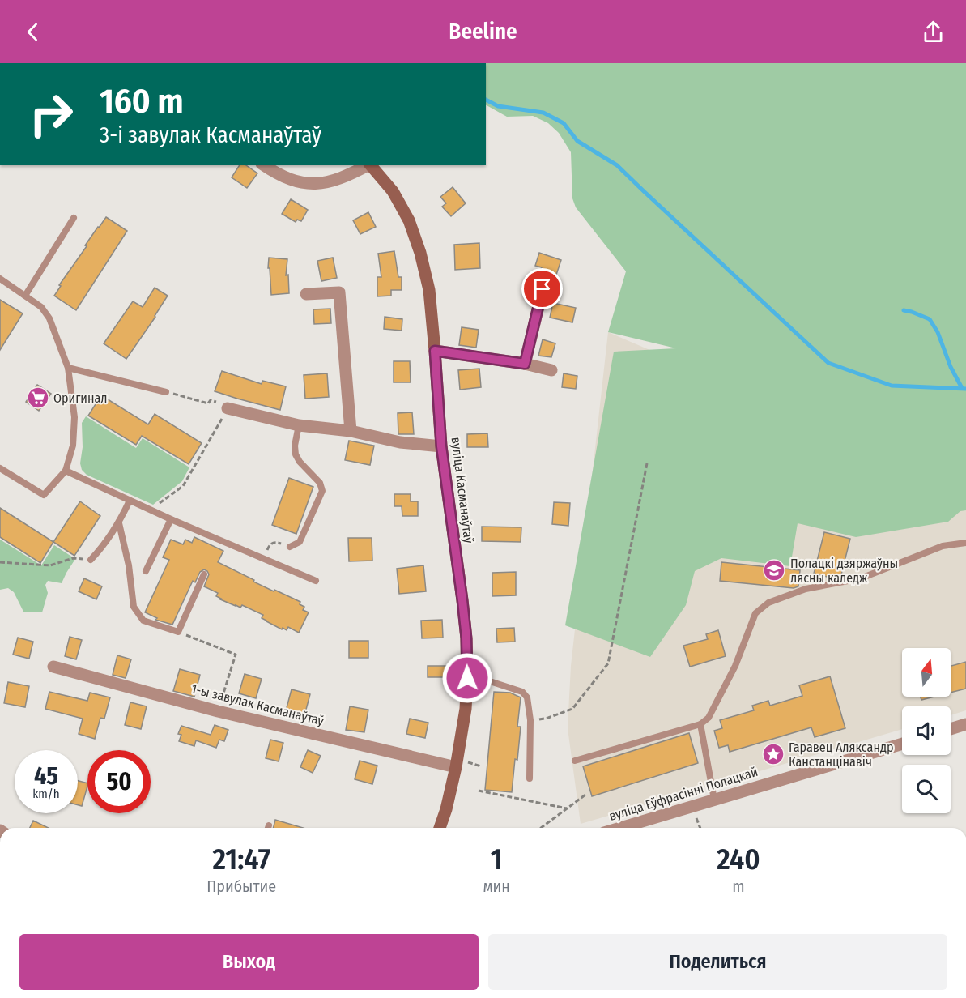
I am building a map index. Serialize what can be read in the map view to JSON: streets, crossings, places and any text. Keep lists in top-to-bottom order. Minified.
{"streets":{"main road":["вуліца Касманаўтаў"],"street":["1-ы завулак Касманаўтаў","вуліца Еўфрасінні Полацкай"]},"crossings":[["вуліца Касманаўтаў","1-ы завулак Касманаўтаў"]],"places":{"supermarket":["Оригинал"],"school or university":["Полацкі дзяржаўны лясны каледж"],"place":["Гаравец Аляксандр Канстанцінавіч"]},"north":"top","page":{"header":"Beeline","turn":["160 m","3-і завулак Касманаўтаў"],"speed":"45 km/h","limit":"50","eta":["21:47","Прибытие","1","мин","240","m"],"buttons":["Выход","Поделиться"]}}
